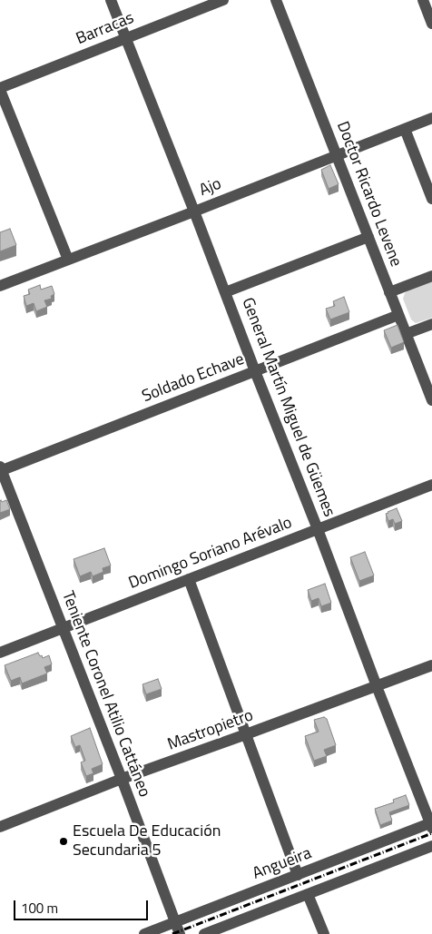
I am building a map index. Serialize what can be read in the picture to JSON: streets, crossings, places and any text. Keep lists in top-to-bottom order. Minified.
{"streets":{"street":["Barracas","Ajo","Doctor Ricardo Levene","Soldado Echave","General Martín Miguel de Güemes","Domingo Soriano Arévalo","Teniente Coronel Atilio Cattáneo","Mastropietro","Angueira"]},"crossings":[["Barracas","General Martín Miguel de Güemes"],["Ajo","Doctor Ricardo Levene"],["Ajo","General Martín Miguel de Güemes"],["Doctor Ricardo Levene","Soldado Echave"],["Soldado Echave","General Martín Miguel de Güemes"],["Soldado Echave","Teniente Coronel Atilio Cattáneo"],["General Martín Miguel de Güemes","Domingo Soriano Arévalo"],["General Martín Miguel de Güemes","Mastropietro"],["General Martín Miguel de Güemes","Angueira"],["Domingo Soriano Arévalo","Teniente Coronel Atilio Cattáneo"],["Teniente Coronel Atilio Cattáneo","Mastropietro"],["Teniente Coronel Atilio Cattáneo","Angueira"]],"places":["Escuela De Educación Secundaria 5"],"scale_bar":"100 m"}
